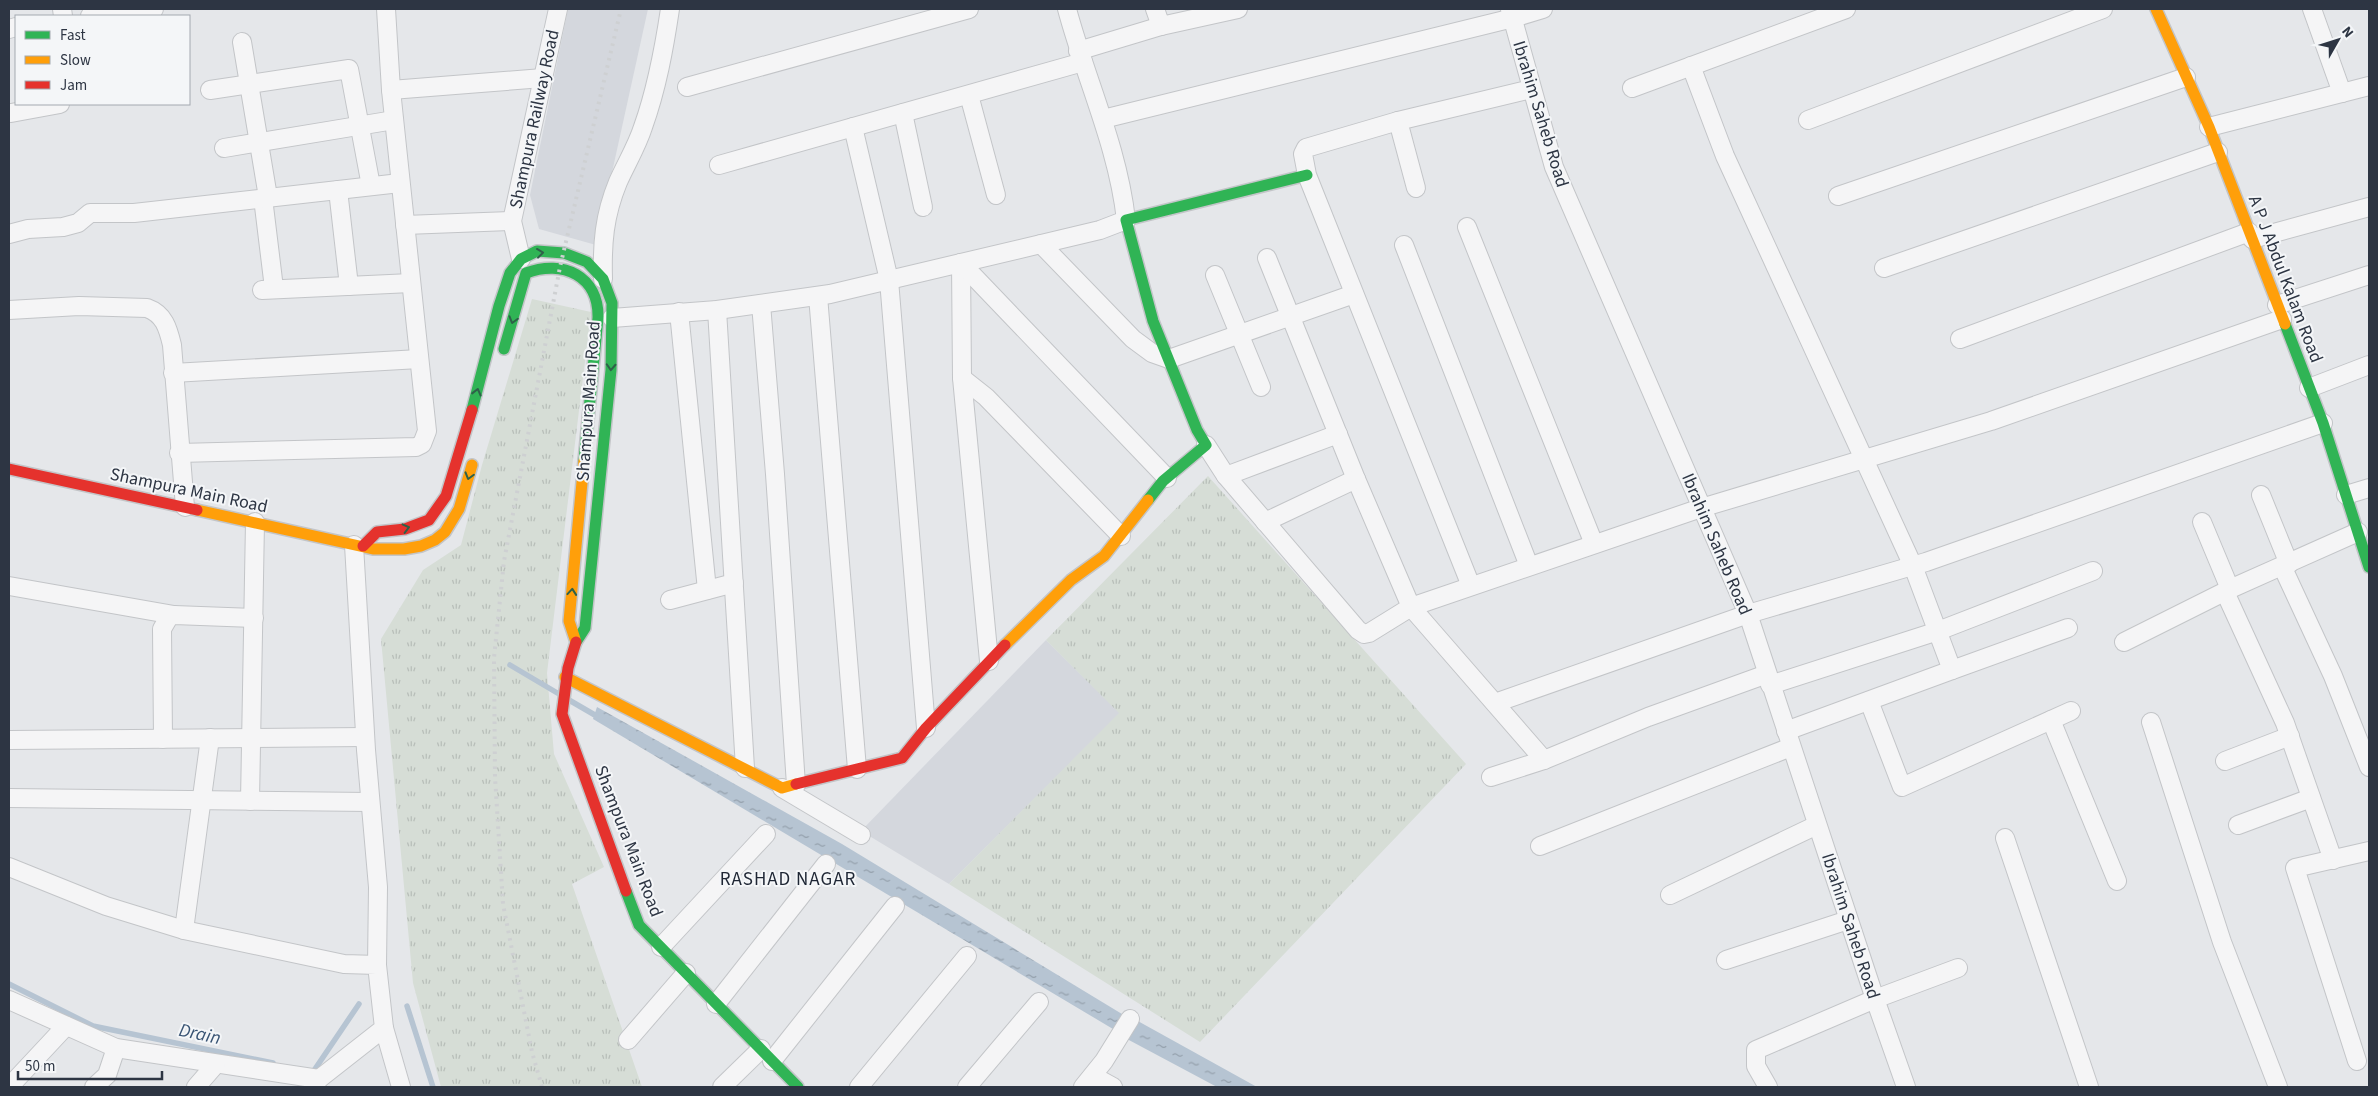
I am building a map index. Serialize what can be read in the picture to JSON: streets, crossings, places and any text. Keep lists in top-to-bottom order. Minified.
{"streets":{"street":["Ibrahim Saheb Road","Shampura Railway Road","A P J Abdul Kalam Road","Shampura Main Road"]},"crossings":[["Shampura Railway Road","Shampura Main Road"]],"districts":["RASHAD NAGAR"],"water":["Drain"],"legend":["Fast","Slow","Jam"],"scale_bar":"50 m","north":"top right"}
